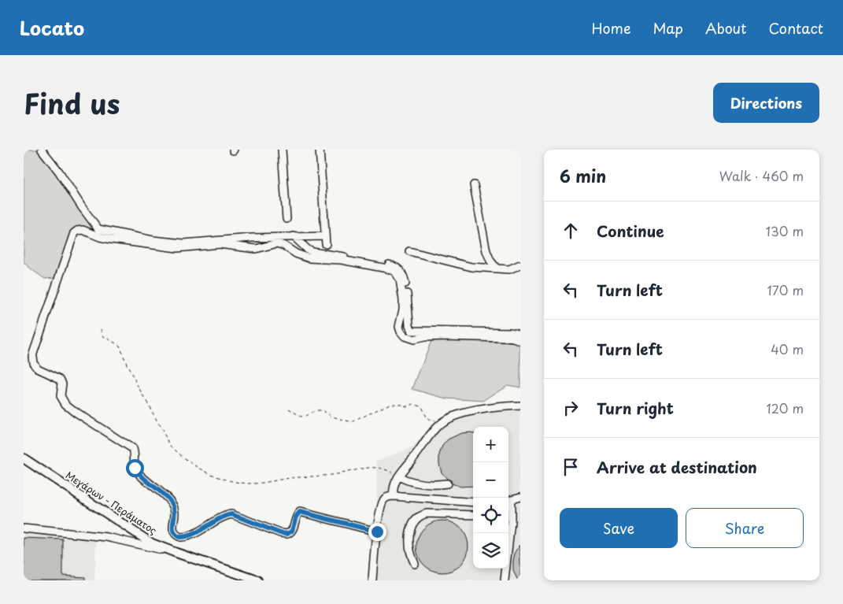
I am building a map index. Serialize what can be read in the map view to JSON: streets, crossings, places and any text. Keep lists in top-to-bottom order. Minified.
{"streets":{"main road":["Μεγάρων - Περάματος"]},"page":{"header":"Locato","nav":["Home","Map","About","Contact"],"title":"Find us","buttons":["Directions",["Save","Share"]],"heading":["6 min","Walk · 460 m"],"list":[["Continue","130 m"],["Turn left","170 m"],["Turn left","40 m"],["Turn right","120 m"],"Arrive at destination"],"map_buttons":["+","−"]}}
